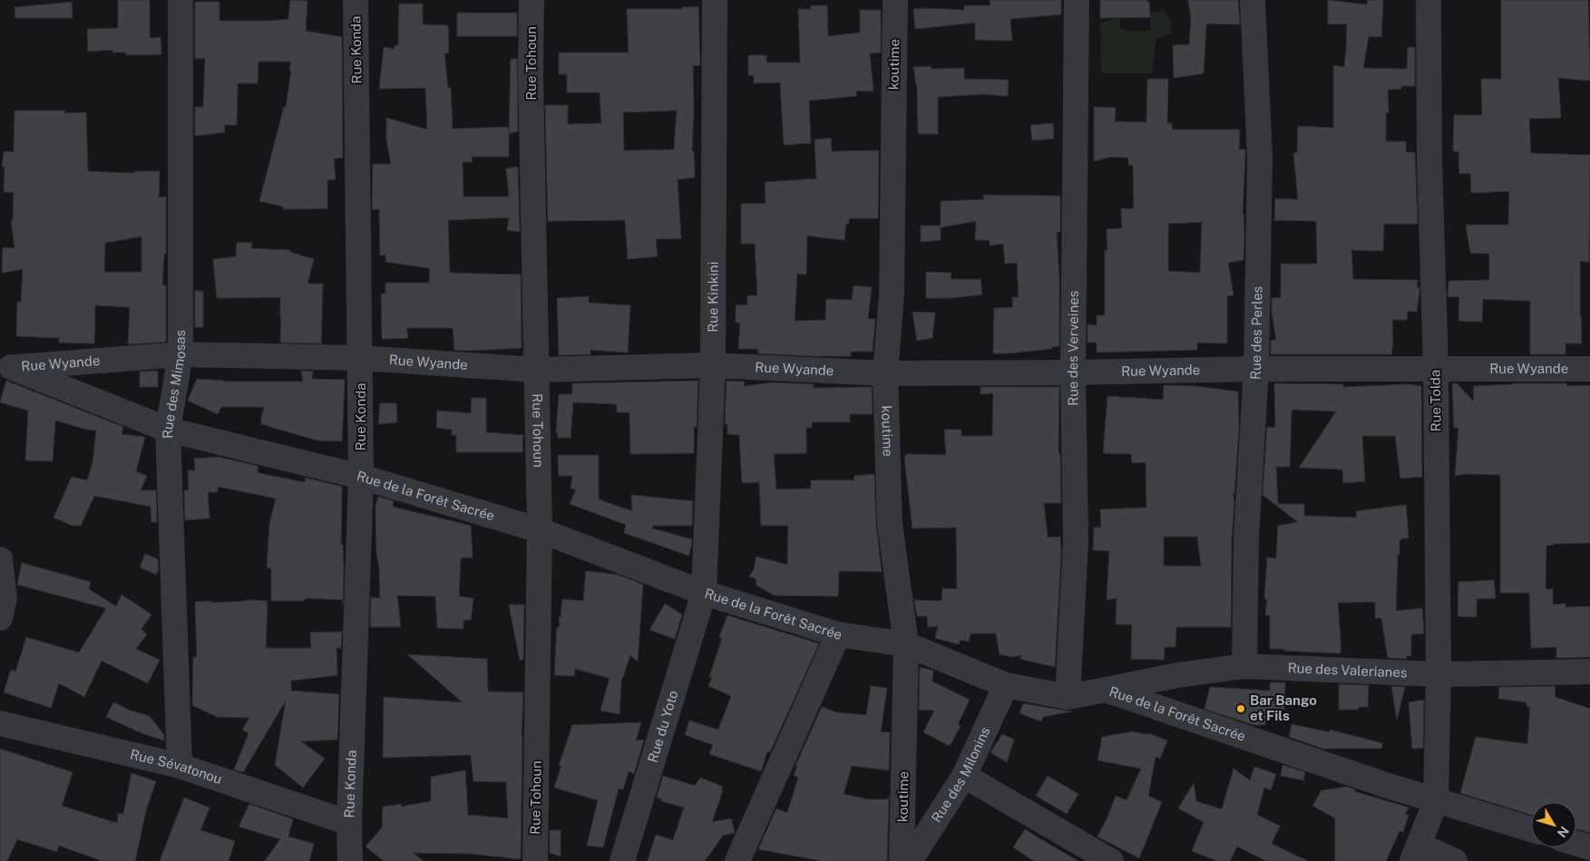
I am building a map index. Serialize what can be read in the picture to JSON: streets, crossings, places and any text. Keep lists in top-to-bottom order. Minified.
{"streets":{"street":["Rue Konda","Rue Tohoun","koutime","Rue Kinkini","Rue des Perles","Rue des Verveines","Rue Wyande","Rue des Mimosas","Rue Tolda","Rue de la Forêt Sacrée","Rue des Valerianes","Rue du Yoto","Rue Sévatonou","Rue des Milonins"]},"crossings":[["Rue Konda","Rue Wyande"],["Rue Konda","Rue de la Forêt Sacrée"],["Rue Konda","Rue Sévatonou"],["Rue Tohoun","Rue Wyande"],["Rue Tohoun","Rue de la Forêt Sacrée"],["koutime","Rue Wyande"],["koutime","Rue de la Forêt Sacrée"],["Rue Kinkini","Rue Wyande"],["Rue Kinkini","Rue de la Forêt Sacrée"],["Rue Kinkini","Rue du Yoto"],["Rue des Perles","Rue Wyande"],["Rue des Perles","Rue des Valerianes"],["Rue des Verveines","Rue Wyande"],["Rue des Verveines","Rue de la Forêt Sacrée"],["Rue Wyande","Rue des Mimosas"],["Rue Wyande","Rue Tolda"],["Rue Wyande","Rue de la Forêt Sacrée"],["Rue des Mimosas","Rue de la Forêt Sacrée"],["Rue des Mimosas","Rue Sévatonou"],["Rue Tolda","Rue de la Forêt Sacrée"],["Rue Tolda","Rue des Valerianes"],["Rue de la Forêt Sacrée","Rue des Valerianes"],["Rue de la Forêt Sacrée","Rue du Yoto"],["Rue de la Forêt Sacrée","Rue des Milonins"]],"places":["Bar Bango et Fils"],"north":"bottom right"}
